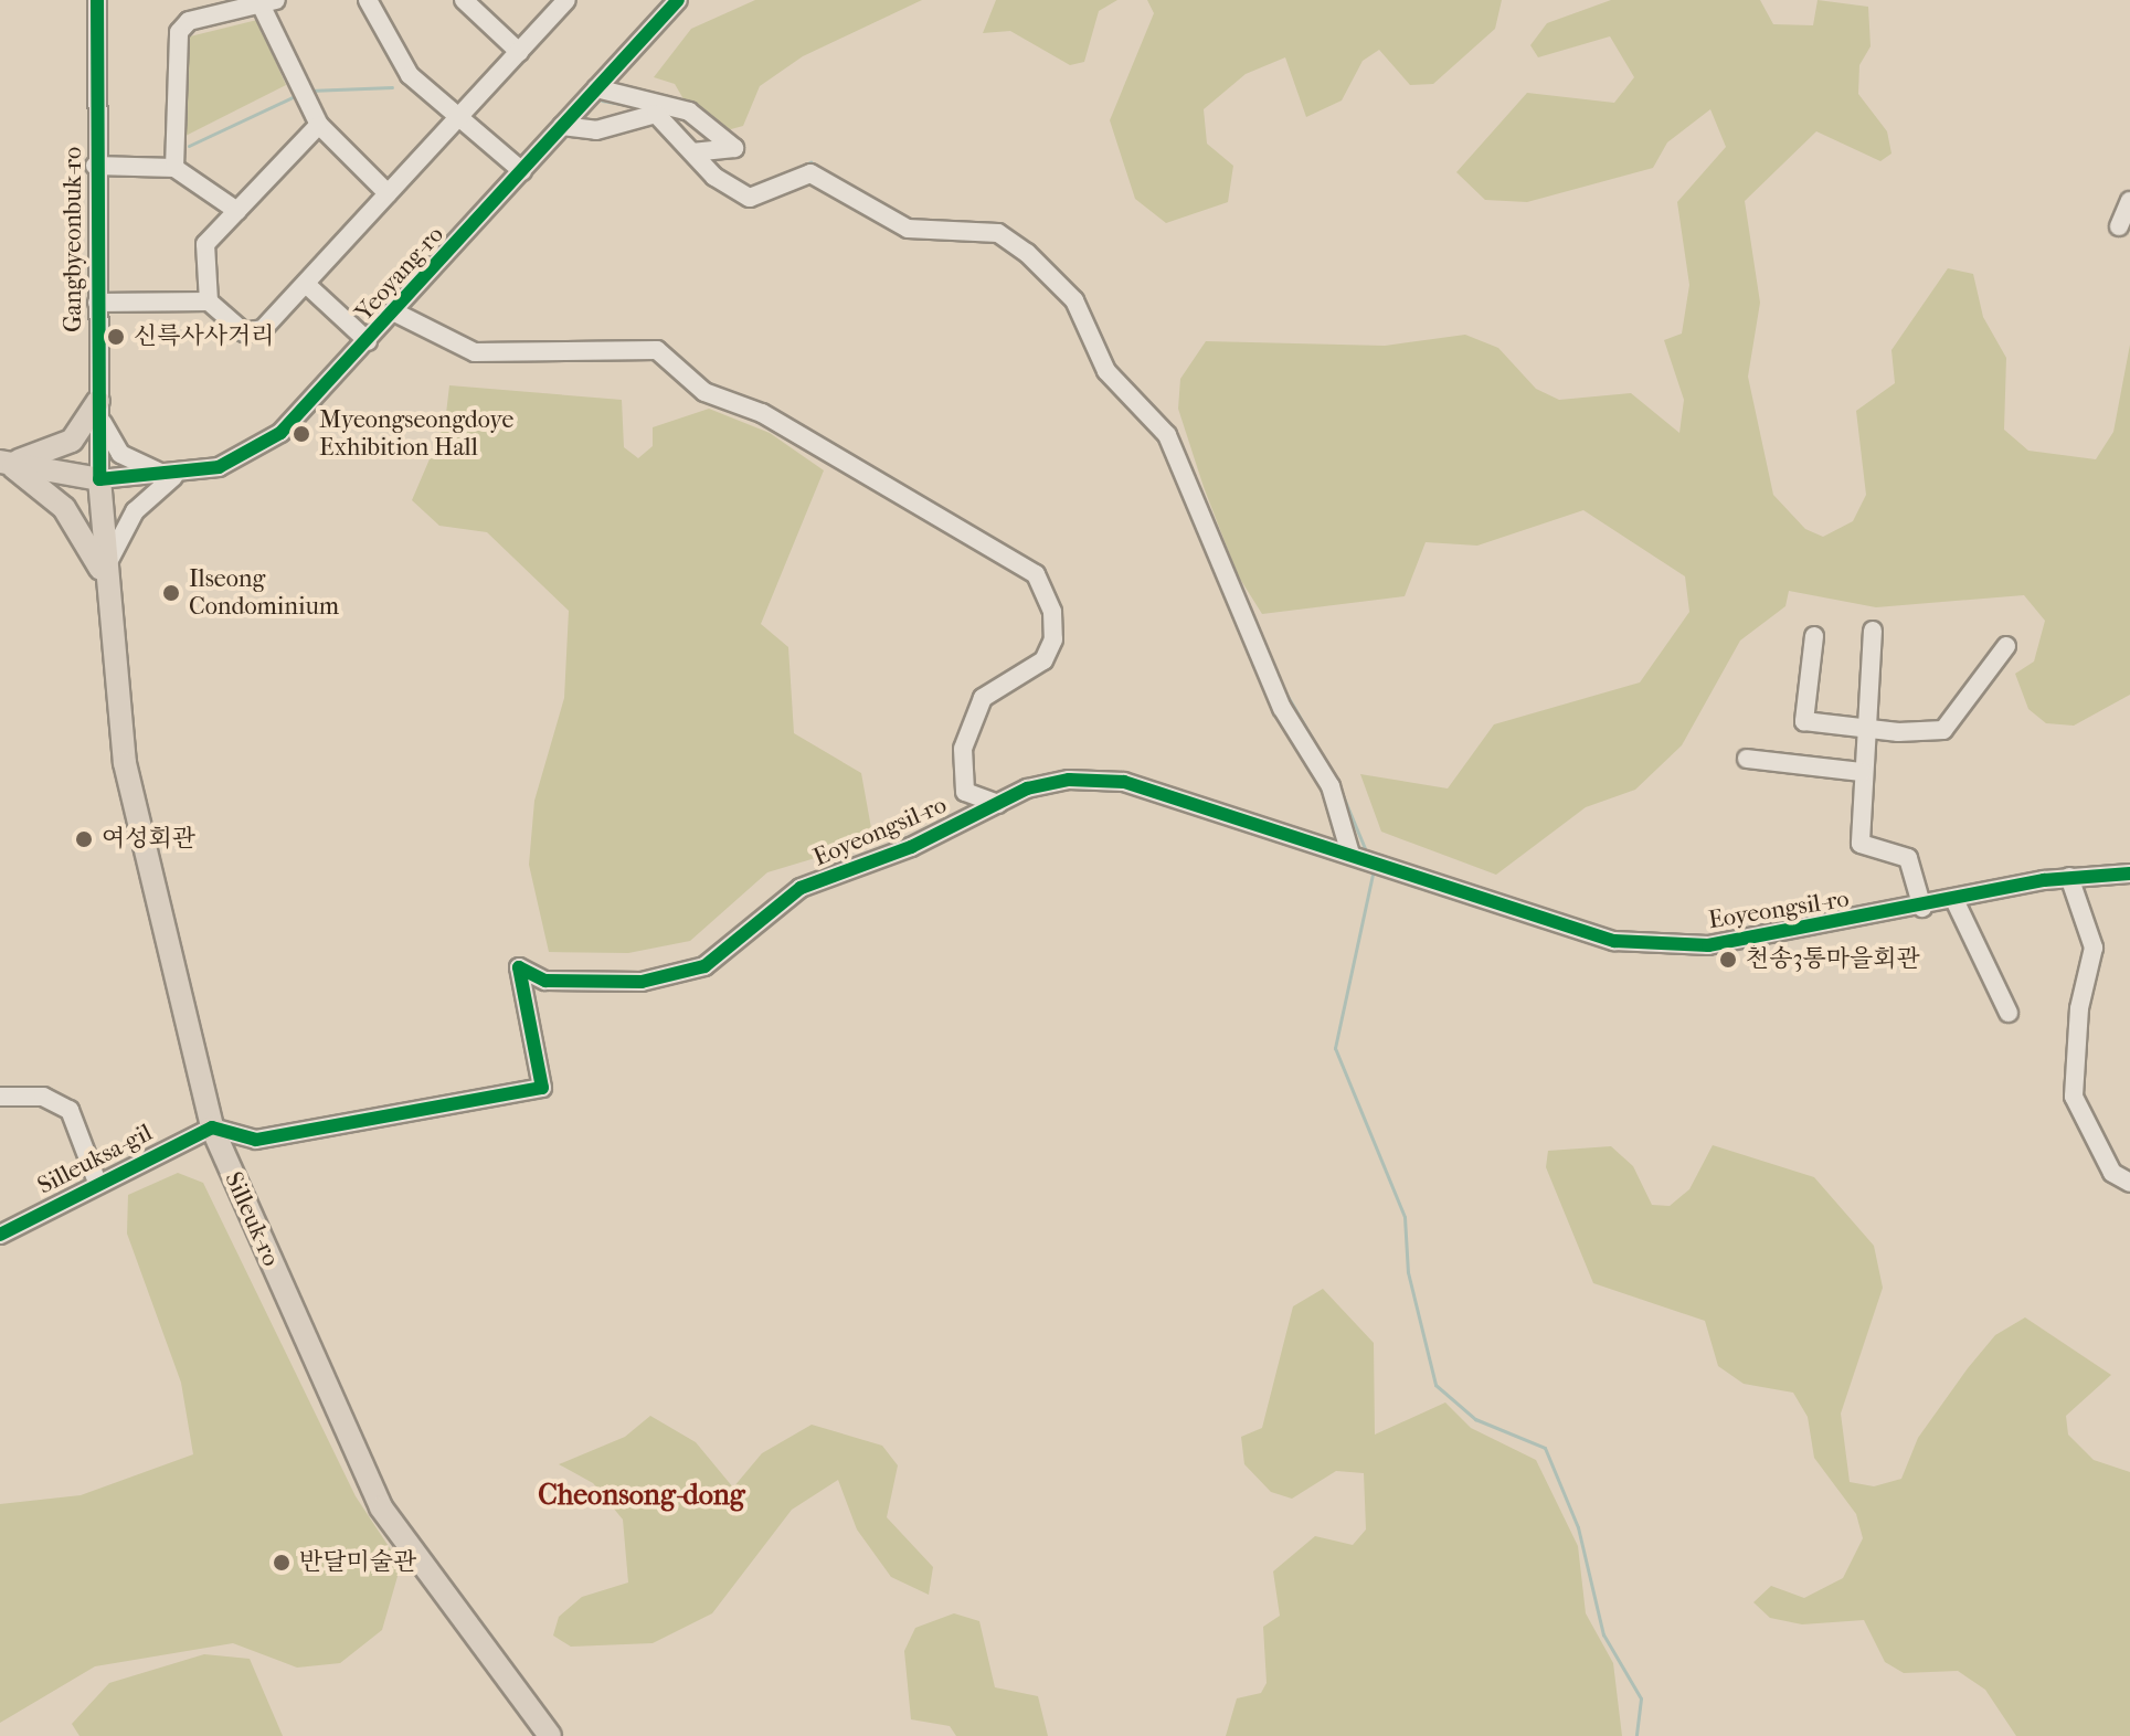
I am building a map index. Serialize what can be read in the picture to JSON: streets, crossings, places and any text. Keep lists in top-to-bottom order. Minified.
{"streets":{"main road":["Yeoyang-ro","Silleuk-ro"],"street":["Gangbyeonbuk-ro","Eoyeongsil-ro","Silleuksa-gil"]},"crossings":[["Gangbyeonbuk-ro","Yeoyang-ro"],["Gangbyeonbuk-ro","Silleuk-ro"],["Yeoyang-ro","Silleuk-ro"],["Eoyeongsil-ro","Silleuksa-gil"],["Eoyeongsil-ro","Silleuk-ro"],["Silleuksa-gil","Silleuk-ro"]],"districts":["Cheonsong-dong"],"places":["신륵사사거리","Myeongseongdoye Exhibition Hall","Ilseong Condominium","여성회관","천송3통마을회관","반달미술관"]}
